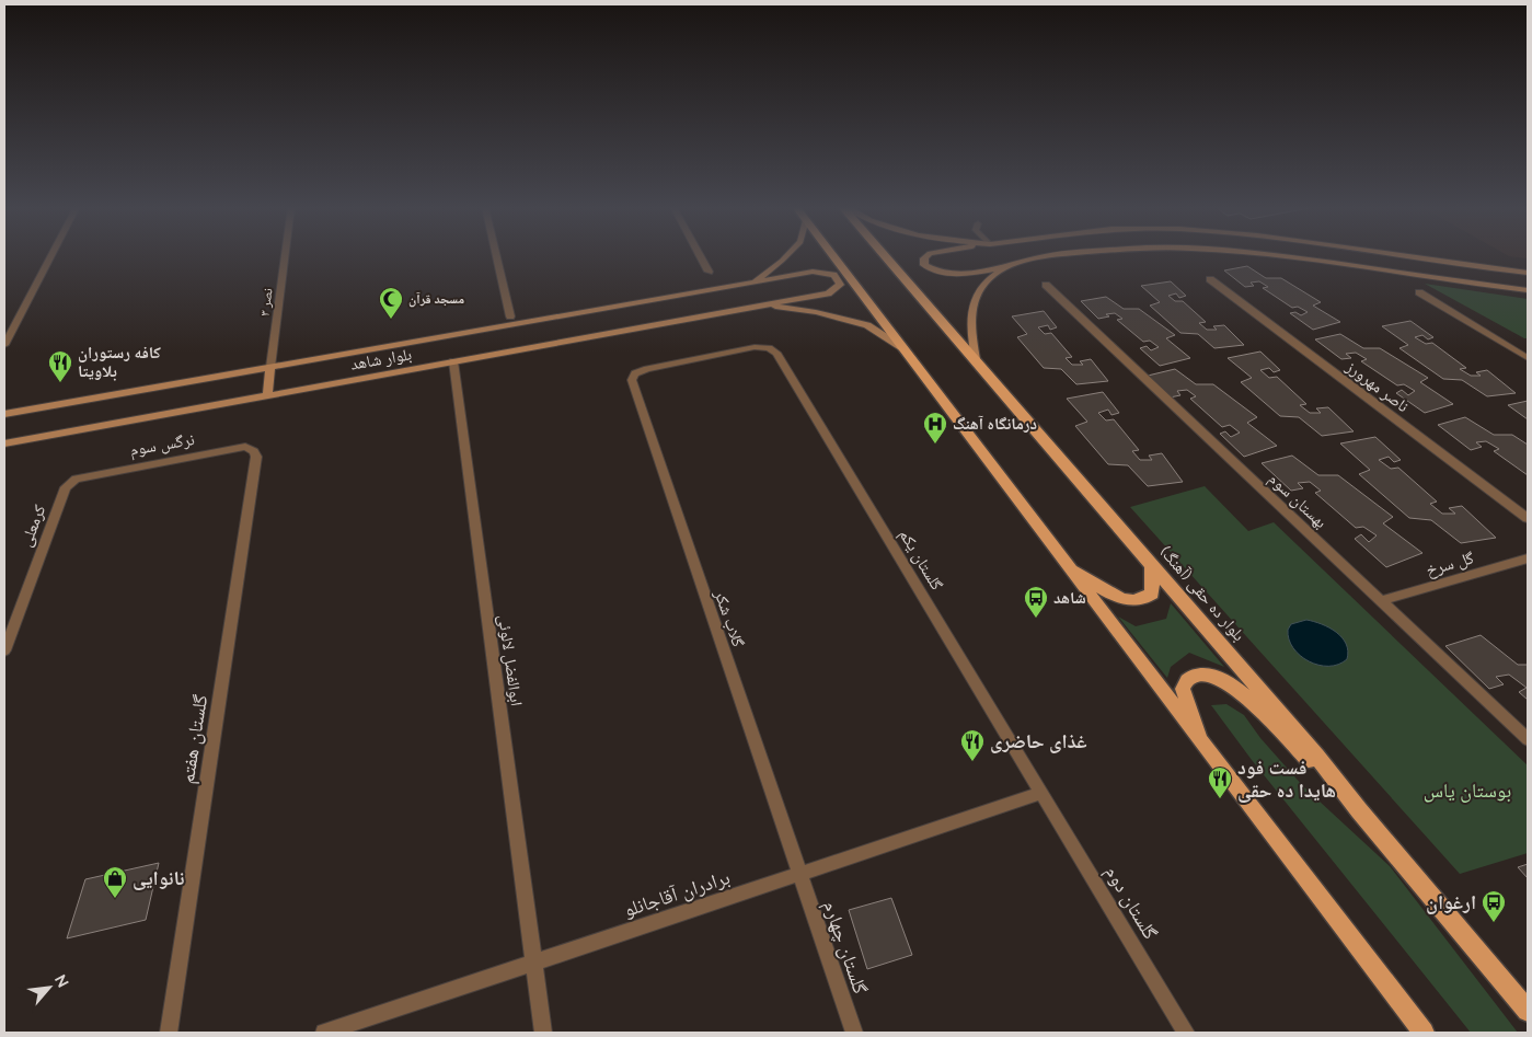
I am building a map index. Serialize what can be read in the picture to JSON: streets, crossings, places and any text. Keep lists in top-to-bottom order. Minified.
{"streets":{"main road":["بلوار شاهد","بلوار ده حقی (آهنگ)"],"street":["نصر ۳","ناصر مهرورز","نرگس سوم","بهستان سوم","کرمعلی","گلستان یکم","گل سرخ","گلاب شکر","ابوالفضل لالوئی","گلستان هفتم","برادران آقاجانلو","گلستان دوم","گلستان چهارم"]},"crossings":[["نصر ۳","بلوار شاهد"],["بلوار شاهد","ابوالفضل لالوئی"],["نرگس سوم","کرمعلی"],["نرگس سوم","گلستان هفتم"],["بهستان سوم","گل سرخ"],["گلستان یکم","گلاب شکر"],["گلستان یکم","برادران آقاجانلو"],["گلستان یکم","گلستان دوم"],["گلاب شکر","برادران آقاجانلو"],["گلاب شکر","گلستان چهارم"],["ابوالفضل لالوئی","برادران آقاجانلو"],["برادران آقاجانلو","گلستان دوم"],["برادران آقاجانلو","گلستان چهارم"]],"parks":["بوستان یاس"],"places":{"mosque":["مسجد قرآن"],"restaurant":["کافه رستوران بلاویتا","غذای حاضری","فست فود هایدا ده حقی"],"hospital":["درمانگاه آهنگ"],"bus stop":["شاهد","ارغوان"],"shop":["نانوایی"]},"north":"top right"}
